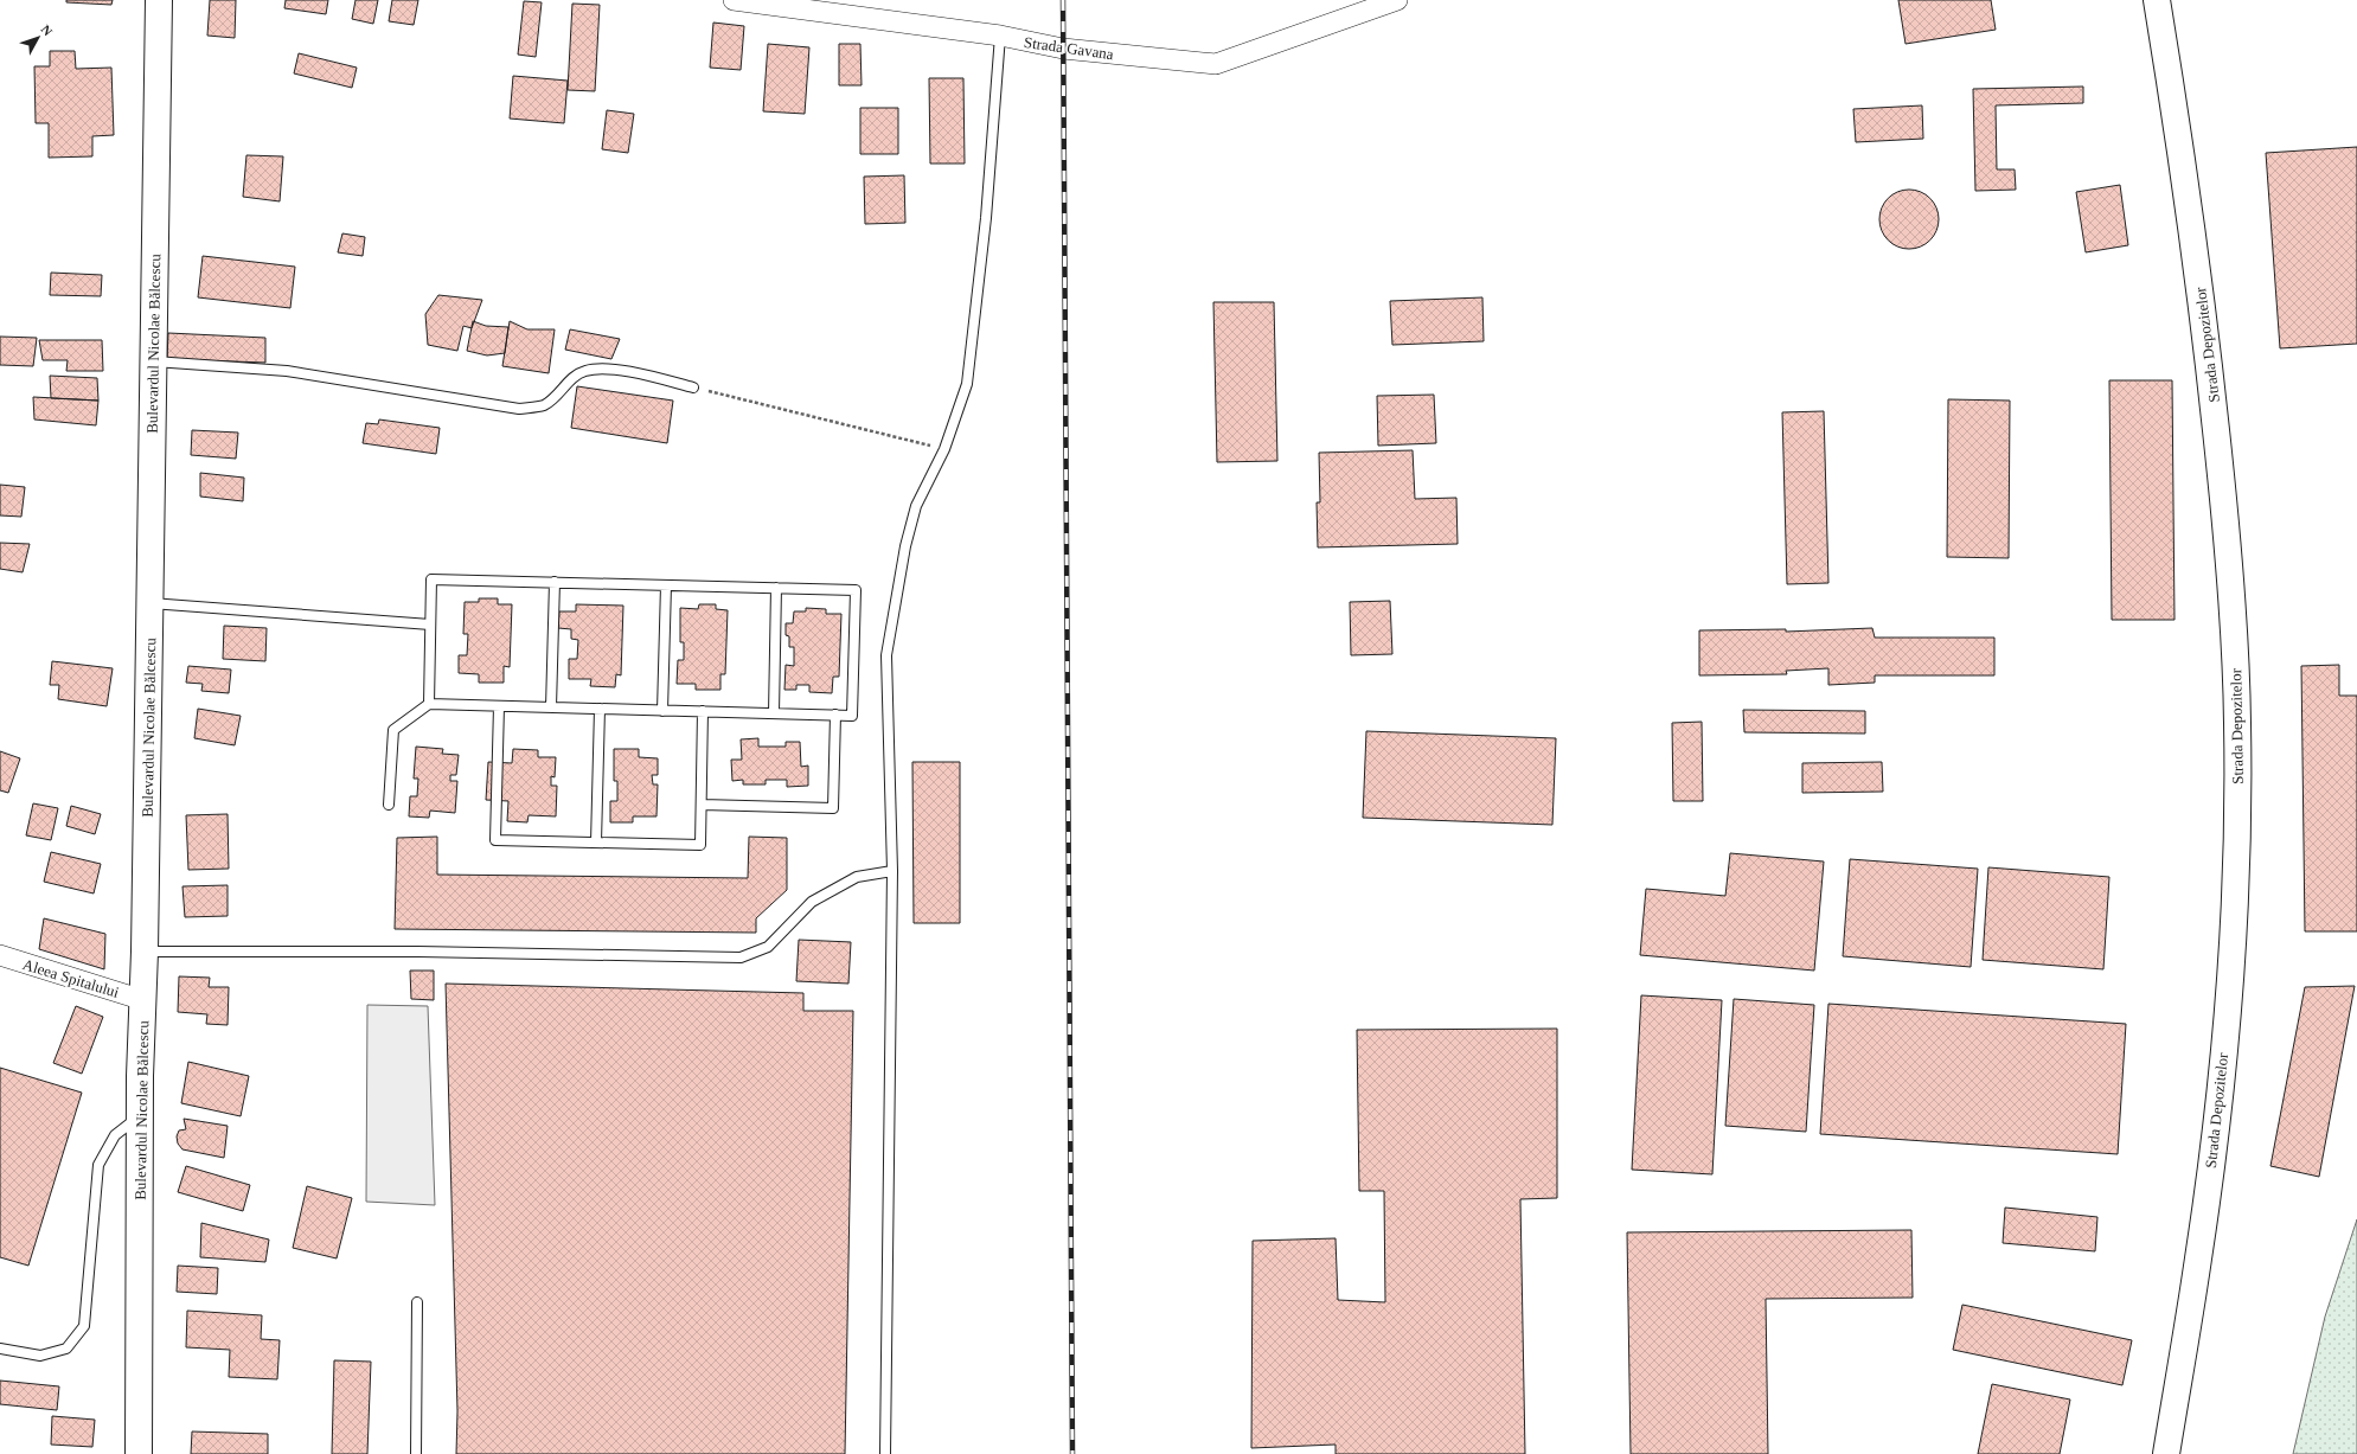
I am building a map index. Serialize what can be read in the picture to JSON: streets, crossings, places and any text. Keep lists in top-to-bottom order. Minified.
{"streets":{"main road":["Bulevardul Nicolae Bălcescu","Strada Depozitelor"],"street":["Strada Gavana","Aleea Spitalului"]},"crossings":[["Bulevardul Nicolae Bălcescu","Aleea Spitalului"]],"north":"top right"}
